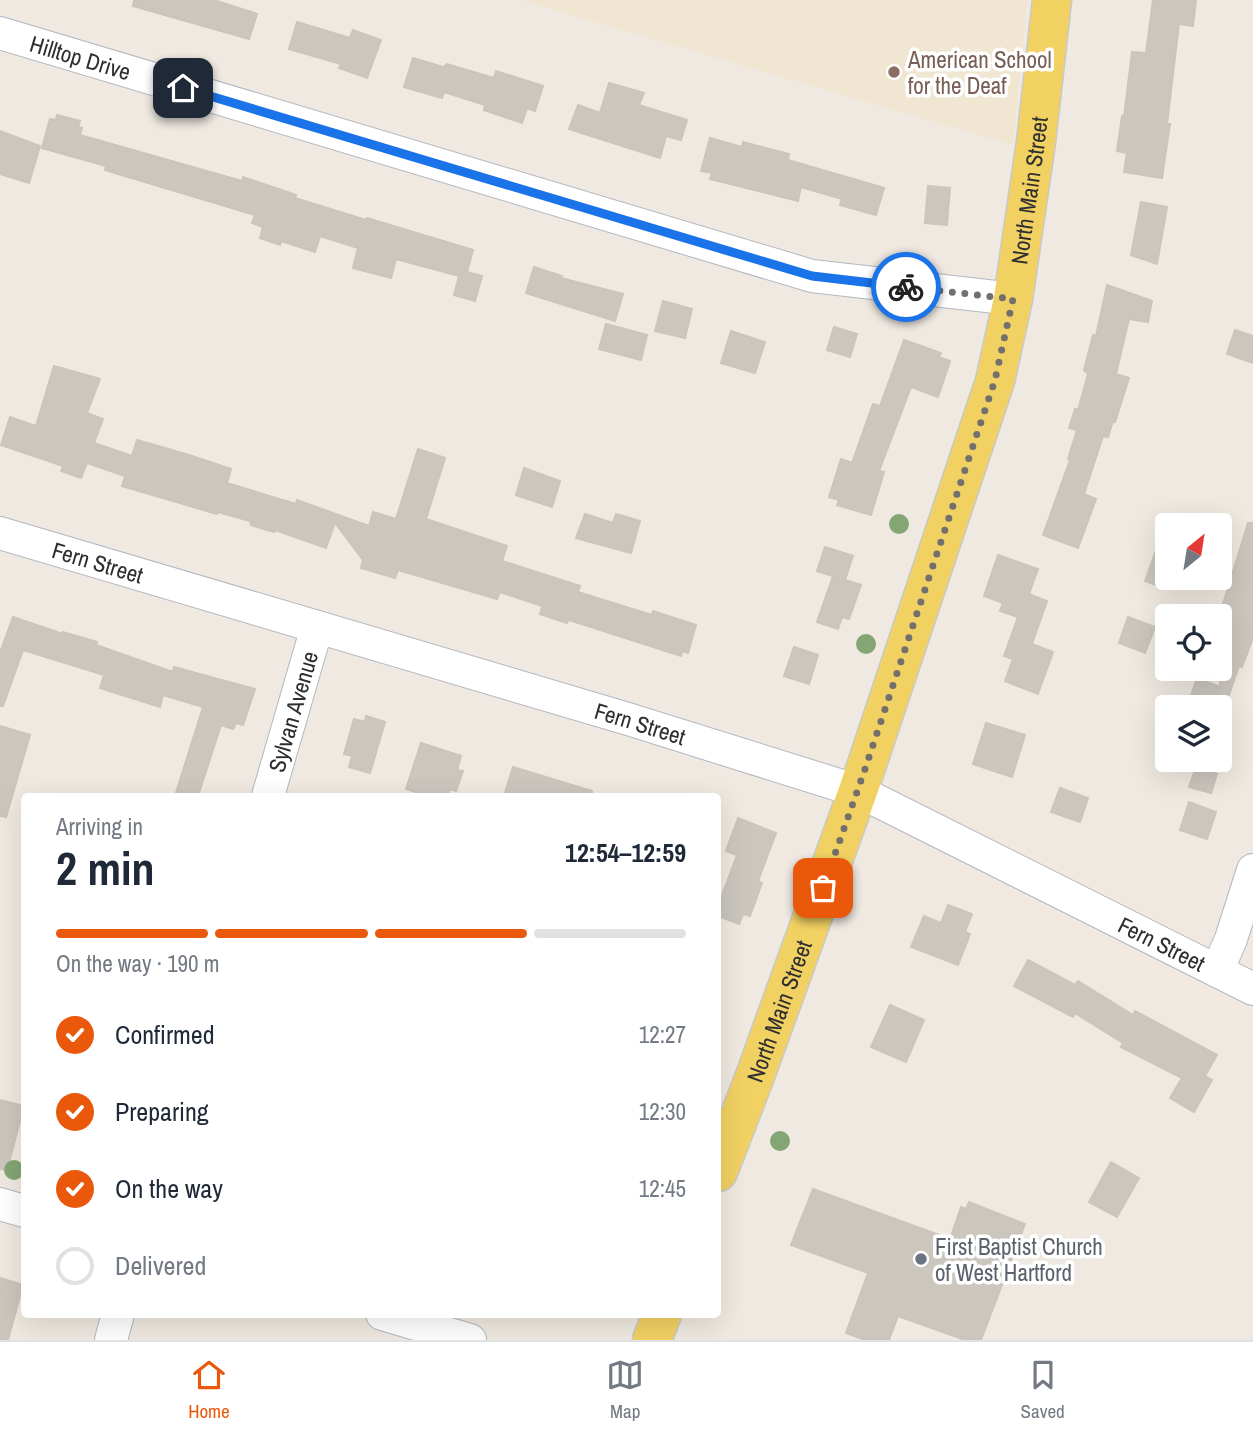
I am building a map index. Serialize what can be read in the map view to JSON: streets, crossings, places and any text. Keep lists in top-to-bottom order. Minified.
{"streets":{"main road":["North Main Street"],"street":["Hilltop Drive","Fern Street","Sylvan Avenue"]},"crossings":[["Hilltop Drive","North Main Street"],["North Main Street","Fern Street"],["Fern Street","Sylvan Avenue"]],"places":["American School for the Deaf","First Baptist Church of West Hartford"],"north":"top right","page":{"heading":["2 min","Arriving in","12:54–12:59"],"bar":"On the way · 190 m","list":[["Confirmed","12:27"],["Preparing","12:30"],["On the way","12:45"],"Delivered"],"tabs":["Home","Map","Saved"]}}
